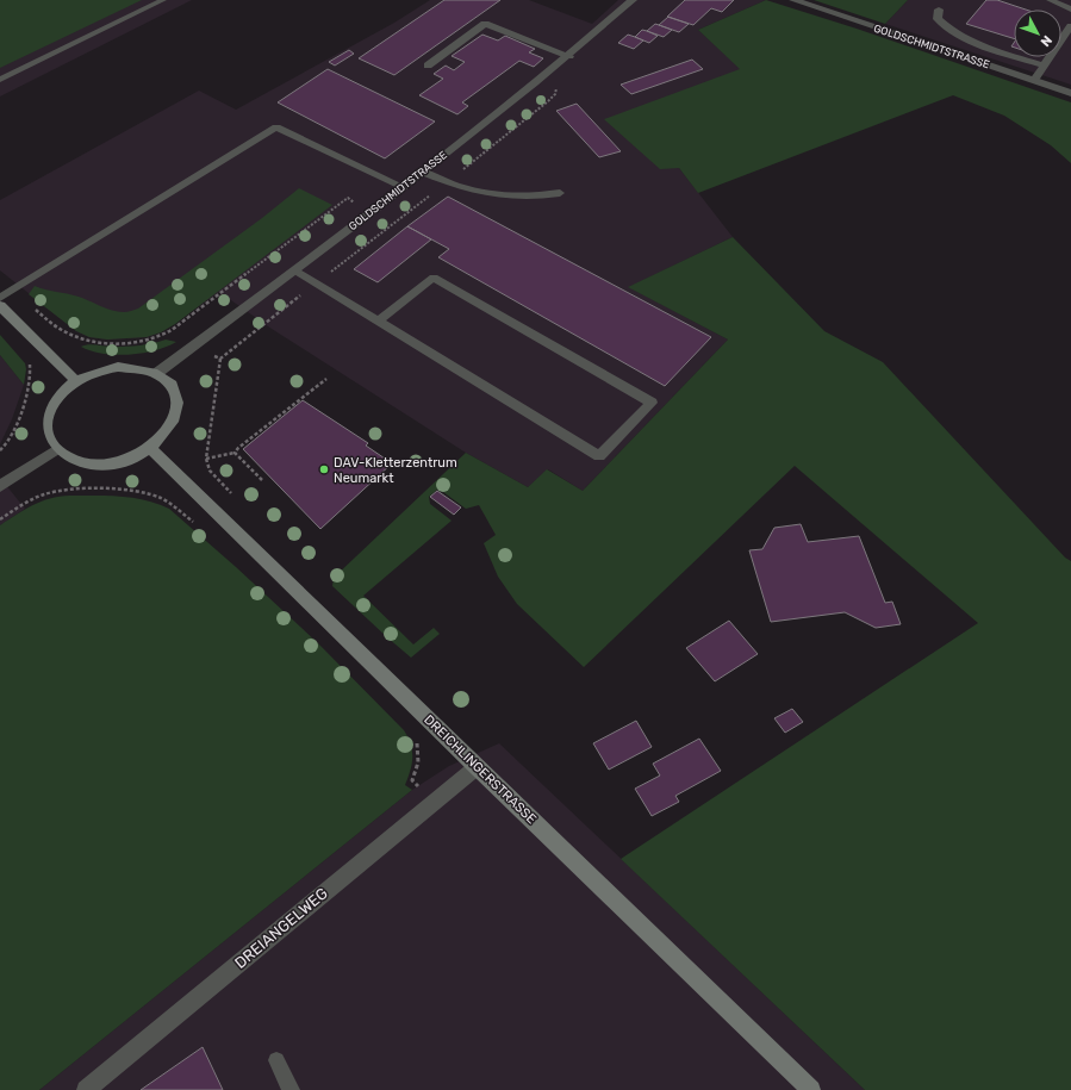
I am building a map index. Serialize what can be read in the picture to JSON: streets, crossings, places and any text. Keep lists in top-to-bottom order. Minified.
{"streets":{"street":["GOLDSCHMIDTSTRASSE","DREICHLINGERSTRASSE","DREIANGELWEG"]},"crossings":[["GOLDSCHMIDTSTRASSE","DREICHLINGERSTRASSE"],["DREICHLINGERSTRASSE","DREIANGELWEG"]],"places":["DAV-Kletterzentrum Neumarkt"],"north":"bottom right"}
